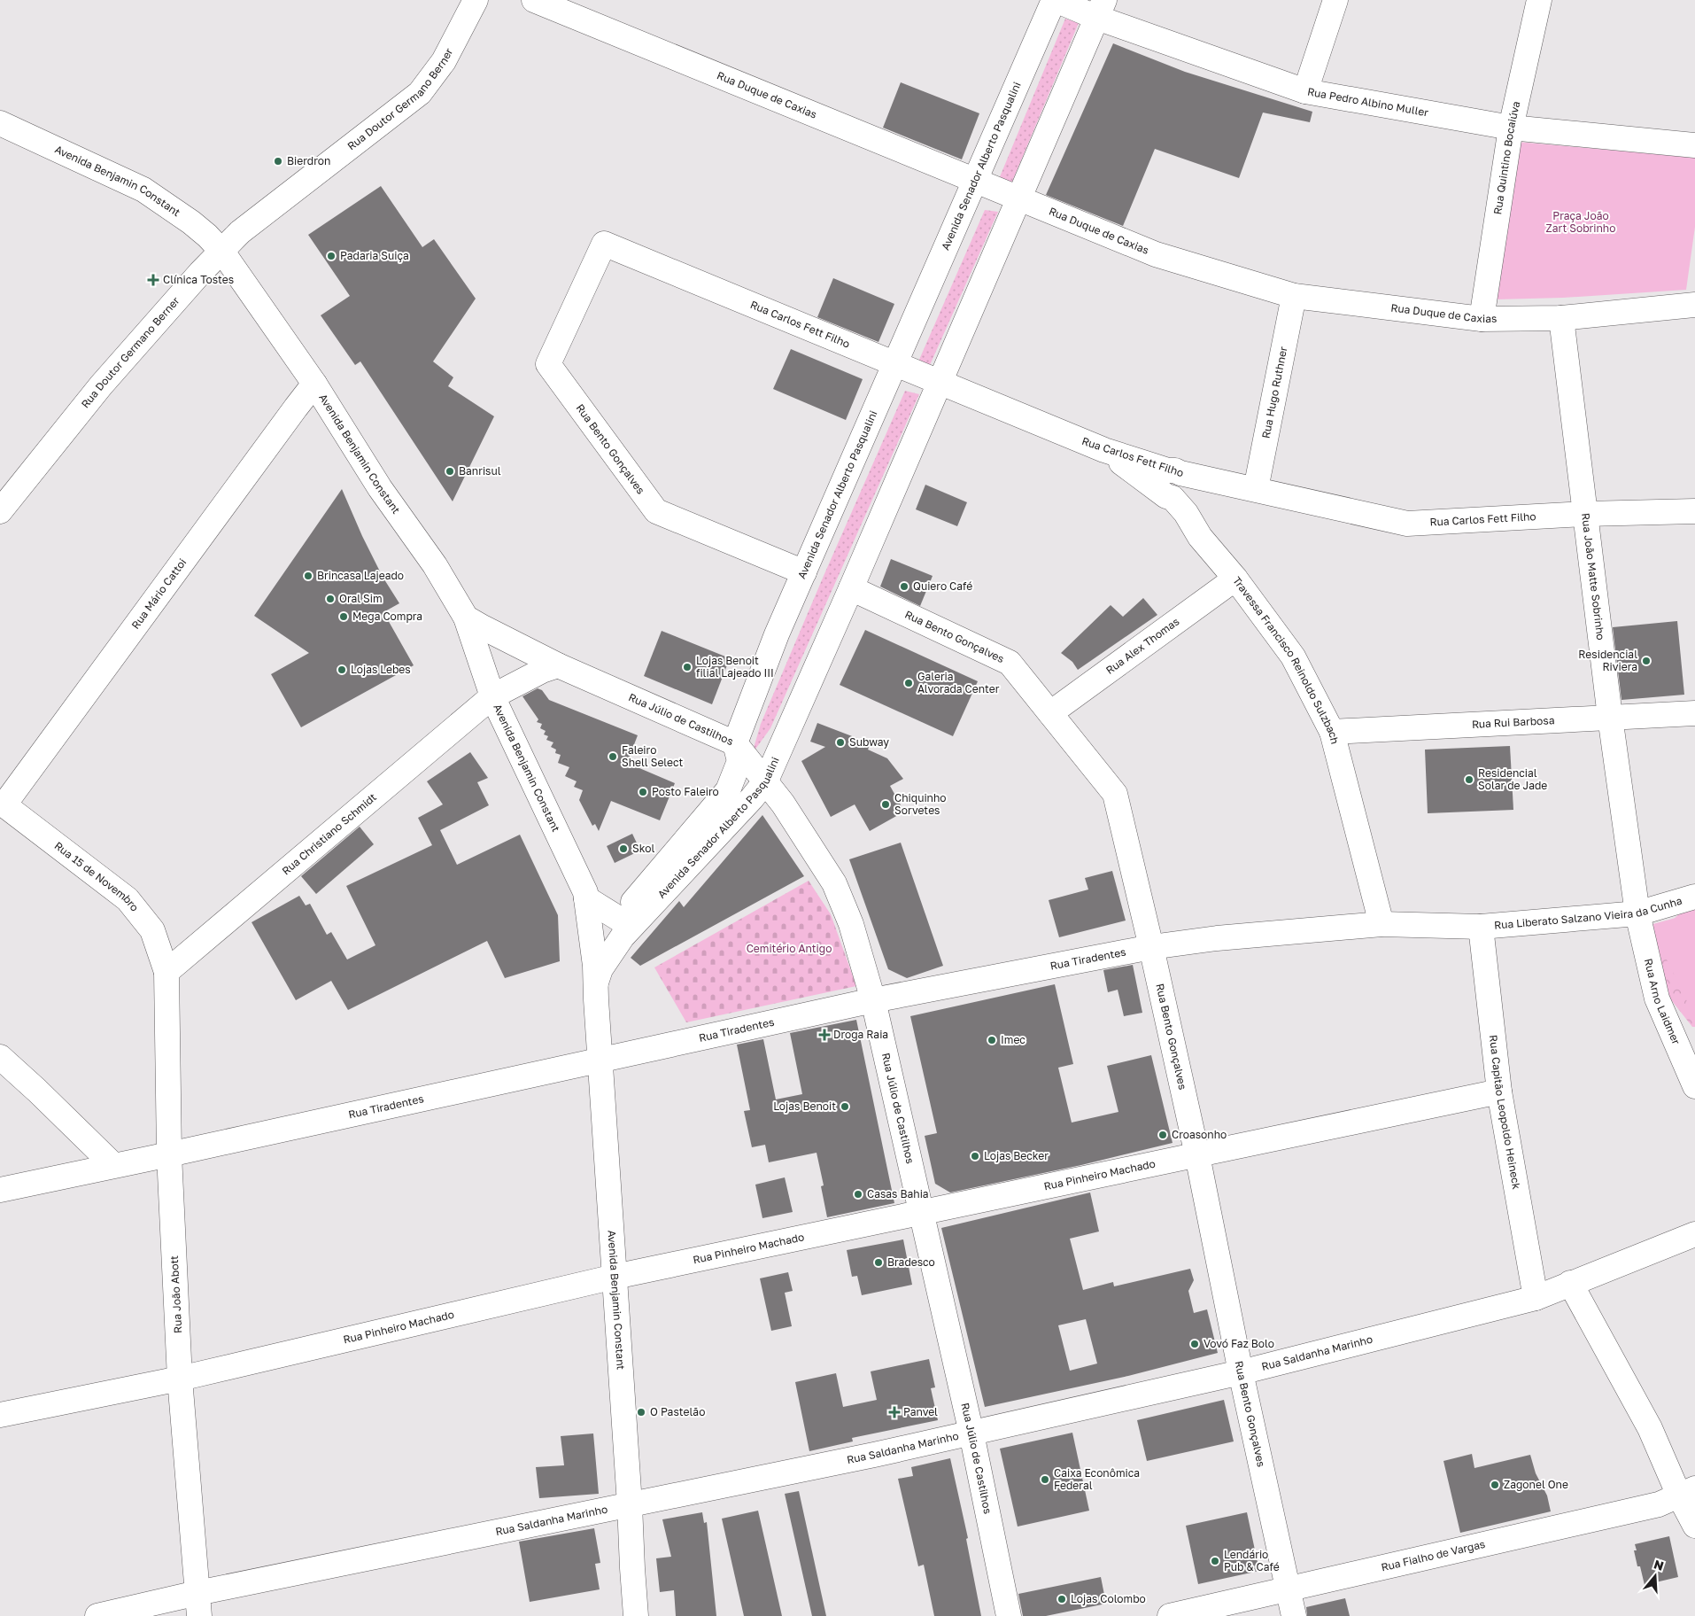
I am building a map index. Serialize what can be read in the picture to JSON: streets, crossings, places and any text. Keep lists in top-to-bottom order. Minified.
{"streets":{"street":["Rua Duque de Caxias","Rua Doutor Germano Berner","Rua Pedro Albino Muller","Rua Quintino Bocaiúva","Avenida Senador Alberto Pasqualini","Avenida Benjamin Constant","Rua Carlos Fett Filho","Rua Hugo Ruthner","Rua Bento Gonçalves","Rua João Matte Sobrinho","Rua Mário Cattoi","Rua Alex Thomas","Travessa Francisco Reinoldo Sulzbach","Rua Júlio de Castilhos","Rua Rui Barbosa","Rua Christiano Schmidt","Rua 15 de Novembro","Rua Liberato Salzano Vieira da Cunha","Rua Tiradentes","Rua Arno Laidmer","Rua Capitão Leopoldo Heineck","Rua Pinheiro Machado","Rua João Abott","Rua Saldanha Marinho","Rua Fialho de Vargas"]},"crossings":[["Rua Duque de Caxias","Rua Quintino Bocaiúva"],["Rua Duque de Caxias","Avenida Senador Alberto Pasqualini"],["Rua Duque de Caxias","Rua Hugo Ruthner"],["Rua Duque de Caxias","Rua João Matte Sobrinho"],["Rua Doutor Germano Berner","Avenida Benjamin Constant"],["Rua Pedro Albino Muller","Rua Quintino Bocaiúva"],["Rua Pedro Albino Muller","Avenida Senador Alberto Pasqualini"],["Avenida Senador Alberto Pasqualini","Avenida Benjamin Constant"],["Avenida Senador Alberto Pasqualini","Rua Carlos Fett Filho"],["Avenida Senador Alberto Pasqualini","Rua Bento Gonçalves"],["Avenida Senador Alberto Pasqualini","Rua Júlio de Castilhos"],["Avenida Benjamin Constant","Rua Mário Cattoi"],["Avenida Benjamin Constant","Rua Júlio de Castilhos"],["Avenida Benjamin Constant","Rua Christiano Schmidt"],["Avenida Benjamin Constant","Rua Tiradentes"],["Avenida Benjamin Constant","Rua Pinheiro Machado"],["Avenida Benjamin Constant","Rua Saldanha Marinho"],["Rua Carlos Fett Filho","Rua Hugo Ruthner"],["Rua Carlos Fett Filho","Rua Bento Gonçalves"],["Rua Carlos Fett Filho","Rua João Matte Sobrinho"],["Rua Carlos Fett Filho","Travessa Francisco Reinoldo Sulzbach"],["Rua Bento Gonçalves","Rua Alex Thomas"],["Rua Bento Gonçalves","Rua Tiradentes"],["Rua Bento Gonçalves","Rua Pinheiro Machado"],["Rua Bento Gonçalves","Rua Saldanha Marinho"],["Rua Bento Gonçalves","Rua Fialho de Vargas"],["Rua João Matte Sobrinho","Rua Rui Barbosa"],["Rua João Matte Sobrinho","Rua Liberato Salzano Vieira da Cunha"],["Rua João Matte Sobrinho","Rua Arno Laidmer"],["Rua Mário Cattoi","Rua 15 de Novembro"],["Rua Alex Thomas","Travessa Francisco Reinoldo Sulzbach"],["Travessa Francisco Reinoldo Sulzbach","Rua Rui Barbosa"],["Travessa Francisco Reinoldo Sulzbach","Rua Tiradentes"],["Rua Júlio de Castilhos","Rua Tiradentes"],["Rua Júlio de Castilhos","Rua Pinheiro Machado"],["Rua Júlio de Castilhos","Rua Saldanha Marinho"],["Rua Christiano Schmidt","Rua 15 de Novembro"],["Rua Christiano Schmidt","Rua João Abott"],["Rua 15 de Novembro","Rua João Abott"],["Rua Liberato Salzano Vieira da Cunha","Rua Tiradentes"],["Rua Liberato Salzano Vieira da Cunha","Rua Arno Laidmer"],["Rua Liberato Salzano Vieira da Cunha","Rua Capitão Leopoldo Heineck"],["Rua Tiradentes","Rua Capitão Leopoldo Heineck"],["Rua Tiradentes","Rua João Abott"],["Rua Capitão Leopoldo Heineck","Rua Pinheiro Machado"],["Rua Capitão Leopoldo Heineck","Rua Saldanha Marinho"],["Rua Pinheiro Machado","Rua João Abott"],["Rua João Abott","Rua Saldanha Marinho"]],"parks":["Praça João Zart Sobrinho","Cemitério Antigo"],"places":{"other":["Bierdron","Padaria Suiça","Banrisul","Brincasa Lajeado","Quiero Café","Oral Sim","Mega Compra","Residencial Riviera","Lojas Benoit filial Lajeado III","Lojas Lebes","Galeria Alvorada Center","Subway","Faleiro Shell Select","Residencial Solar de Jade","Posto Faleiro","Chiquinho Sorvetes","Skol","Imec","Lojas Benoit","Croasonho","Lojas Becker","Casas Bahia","Bradesco","Vovó Faz Bolo","O Pastelão","Caixa Econômica Federal","Zagonel One","Lendário Pub & Café","Lojas Colombo"],"health":["Clínica Tostes","Droga Raia","Panvel"]},"north":"top"}
